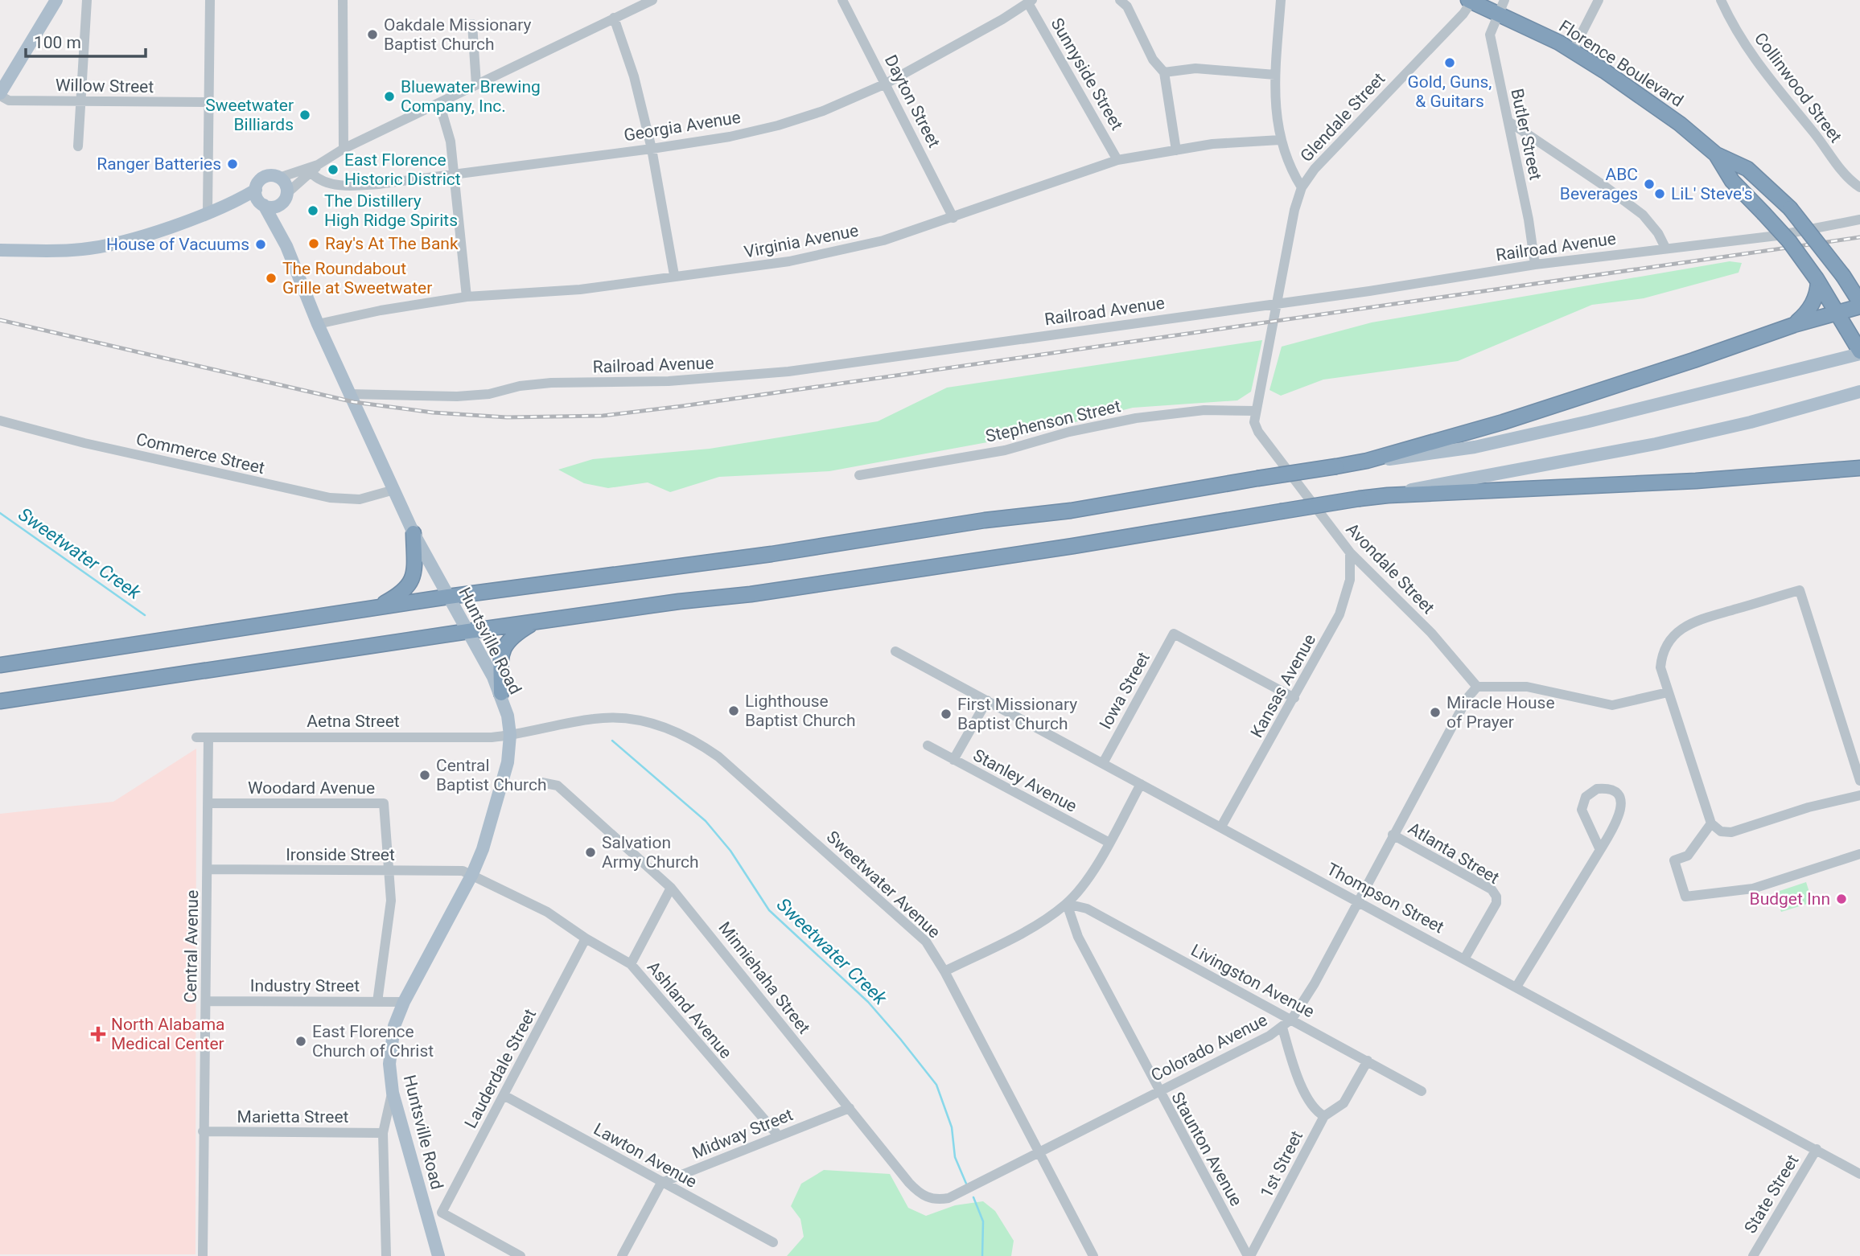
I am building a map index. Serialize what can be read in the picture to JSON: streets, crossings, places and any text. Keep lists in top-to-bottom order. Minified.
{"streets":{"highway":["Florence Boulevard"],"main road":["Huntsville Road"],"street":["Sunnyside Street","Willow Street","Collinwood Street","Dayton Street","Glendale Street","Georgia Avenue","Butler Street","Virginia Avenue","Railroad Avenue","Stephenson Street","Commerce Street","Avondale Street","Kansas Avenue","Iowa Street","Aetna Street","Stanley Avenue","Woodard Avenue","Atlanta Street","Ironside Street","Sweetwater Avenue","Thompson Street","Central Avenue","Minniehaha Street","Livingston Avenue","Industry Street","Ashland Avenue","Colorado Avenue","Lauderdale Street","Marietta Street","Midway Street","Staunton Avenue","Lawton Avenue","1st Street","State Street"]},"crossings":[["Florence Boulevard","Glendale Street"],["Florence Boulevard","Butler Street"],["Sunnyside Street","Georgia Avenue"],["Sunnyside Street","Virginia Avenue"],["Dayton Street","Georgia Avenue"],["Dayton Street","Virginia Avenue"],["Glendale Street","Railroad Avenue"],["Glendale Street","Stephenson Street"],["Glendale Street","Avondale Street"],["Butler Street","Railroad Avenue"],["Virginia Avenue","Huntsville Road"],["Railroad Avenue","Huntsville Road"],["Stephenson Street","Avondale Street"],["Commerce Street","Huntsville Road"],["Avondale Street","Kansas Avenue"],["Avondale Street","Colorado Avenue"],["Huntsville Road","Aetna Street"],["Huntsville Road","Ironside Street"],["Huntsville Road","Sweetwater Avenue"],["Huntsville Road","Industry Street"],["Huntsville Road","Ashland Avenue"],["Kansas Avenue","Iowa Street"],["Kansas Avenue","Thompson Street"],["Iowa Street","Thompson Street"],["Aetna Street","Sweetwater Avenue"],["Aetna Street","Central Avenue"],["Woodard Avenue","Ironside Street"],["Woodard Avenue","Central Avenue"],["Woodard Avenue","Industry Street"],["Atlanta Street","Thompson Street"],["Atlanta Street","Colorado Avenue"],["Ironside Street","Central Avenue"],["Ironside Street","Ashland Avenue"],["Sweetwater Avenue","Colorado Avenue"],["Thompson Street","Colorado Avenue"],["Thompson Street","State Street"],["Central Avenue","Industry Street"],["Central Avenue","Marietta Street"],["Minniehaha Street","Colorado Avenue"],["Minniehaha Street","Midway Street"],["Livingston Avenue","Colorado Avenue"],["Livingston Avenue","Staunton Avenue"],["Ashland Avenue","Lauderdale Street"],["Ashland Avenue","Midway Street"],["Colorado Avenue","Staunton Avenue"],["Lauderdale Street","Lawton Avenue"],["Midway Street","Lawton Avenue"],["Staunton Avenue","1st Street"]],"water":["Sweetwater Creek"],"places":{"other":["Oakdale Missionary Baptist Church","Gold, Guns, & Guitars","Bluewater Brewing Company, Inc.","Sweetwater Billiards","Ranger Batteries","East Florence Historic District","ABC Beverages","LiL' Steve's","The Distillery High Ridge Spirits","Ray's At The Bank","House of Vacuums","The Roundabout Grille at Sweetwater","Lighthouse Baptist Church","Miracle House of Prayer","First Missionary Baptist Church","Central Baptist Church","Salvation Army Church","Budget Inn","East Florence Church of Christ"],"health":["North Alabama Medical Center"]},"scale_bar":"100 m"}
